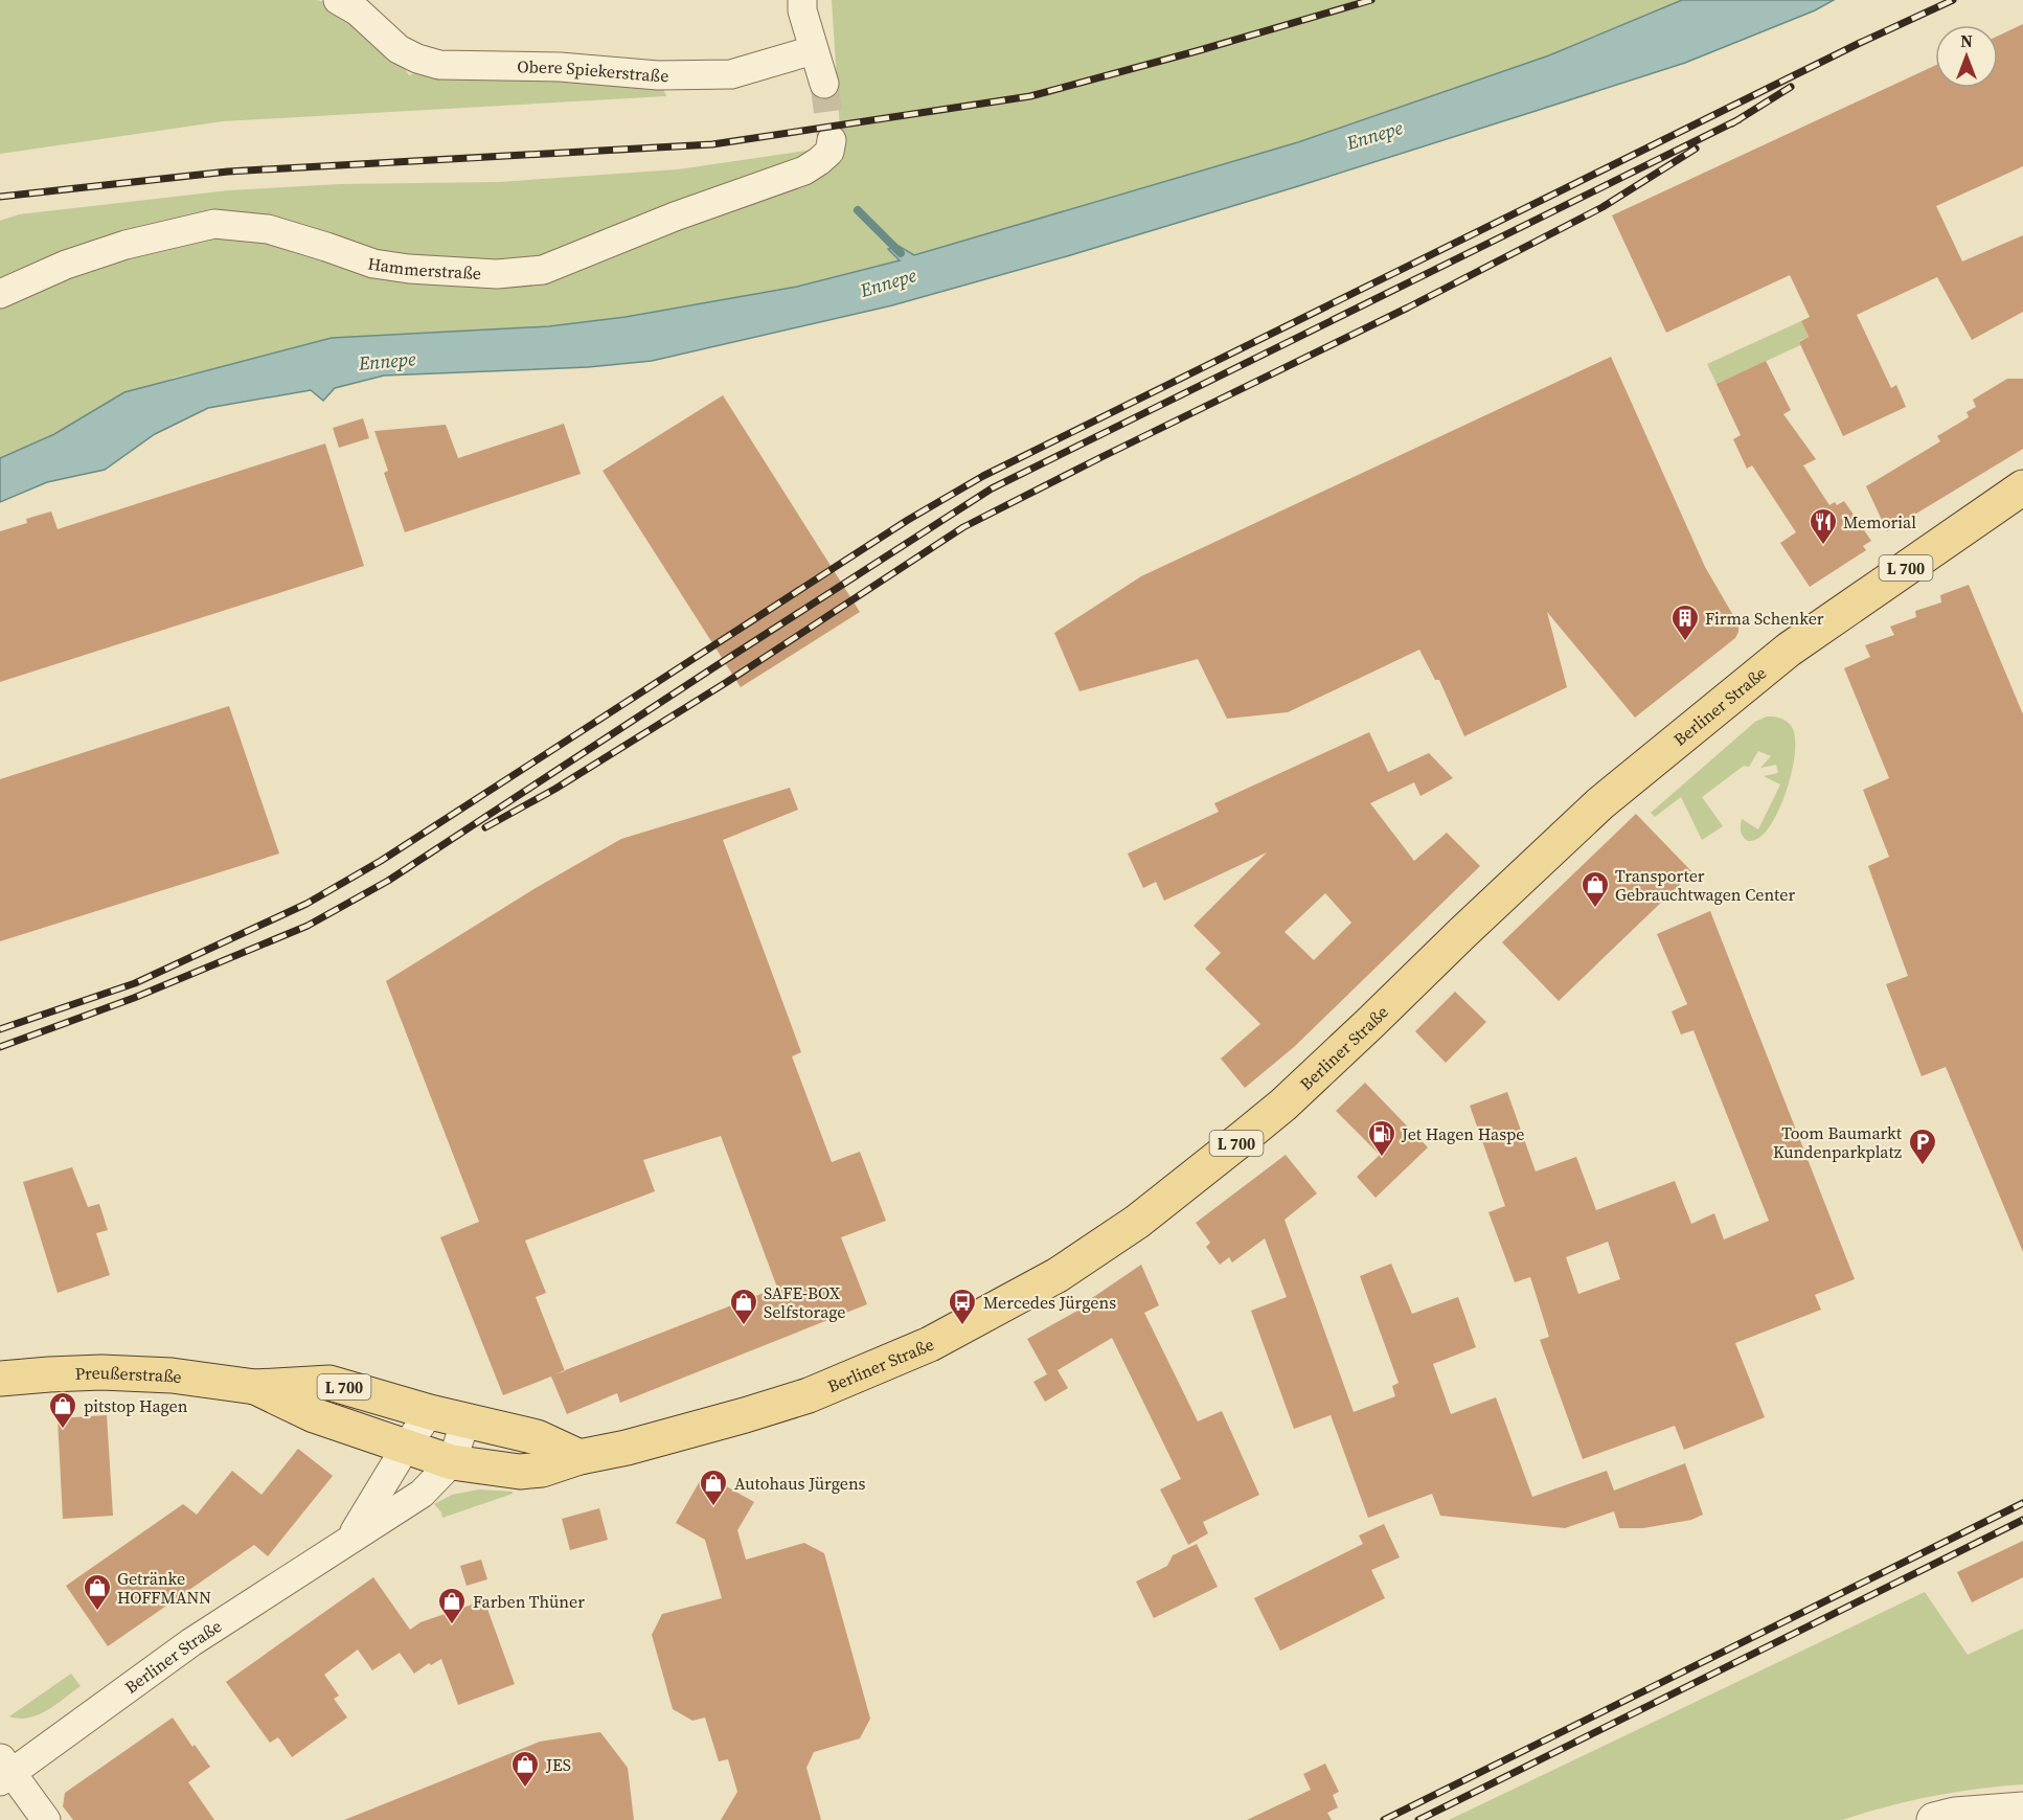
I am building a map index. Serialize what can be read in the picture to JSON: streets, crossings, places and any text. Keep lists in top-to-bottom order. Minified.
{"streets":{"main road":["L 700","Berliner Straße","Preußerstraße"],"street":["Obere Spiekerstraße","Hammerstraße"]},"crossings":[["L 700","Berliner Straße"],["L 700","Preußerstraße"],["Berliner Straße","Preußerstraße"]],"water":["Ennepe"],"places":{"restaurant":["Memorial"],"building":["Firma Schenker"],"shop":["Transporter Gebrauchtwagen Center","SAFE-BOX Selfstorage","pitstop Hagen","Autohaus Jürgens","Getränke HOFFMANN","Farben Thüner","JES"],"fuel station":["Jet Hagen Haspe"],"parking":["Toom Baumarkt Kundenparkplatz"],"bus stop":["Mercedes Jürgens"]},"north":"top"}
